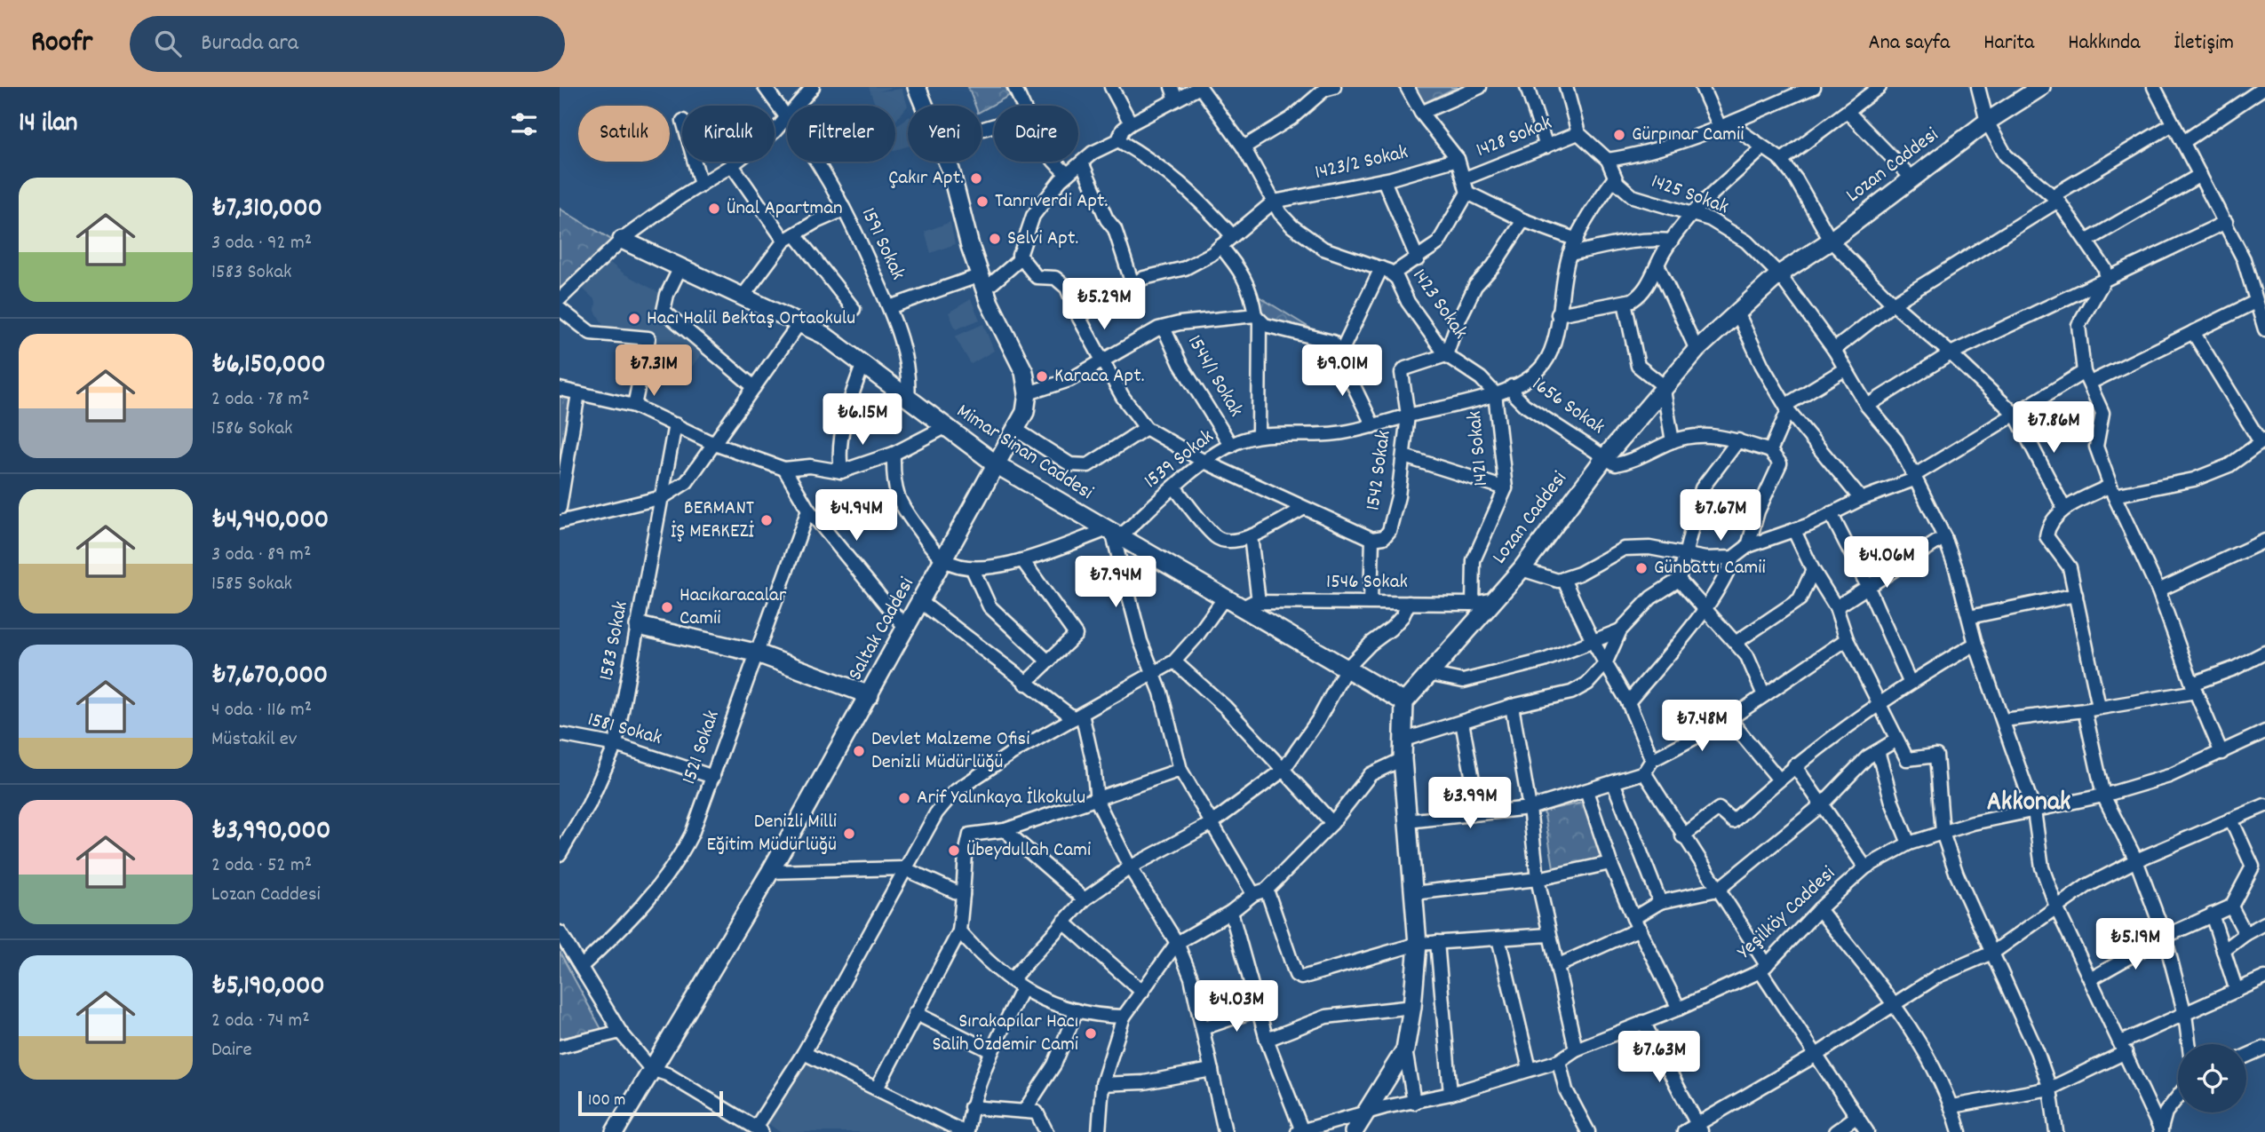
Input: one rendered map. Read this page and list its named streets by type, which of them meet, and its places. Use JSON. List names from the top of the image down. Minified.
{"streets":{"main road":["Lozan Caddesi","Mimar Sinan Caddesi","Saltak Caddesi"],"street":["1428 Sokak","1423/2 Sokak","1425 Sokak","1591 Sokak","1423 Sokak","1544/1 Sokak","1656 Sokak","1421 Sokak","1539 Sokak","1542 Sokak","1546 Sokak","1583 Sokak","1581 Sokak","1521 Sokak","Yeşilköy Caddesi"]},"crossings":[["1423/2 Sokak","1423 Sokak"],["Lozan Caddesi","1425 Sokak"],["Lozan Caddesi","1656 Sokak"],["Lozan Caddesi","Mimar Sinan Caddesi"],["Lozan Caddesi","1546 Sokak"],["1425 Sokak","1421 Sokak"],["1425 Sokak","Yeşilköy Caddesi"],["1591 Sokak","Mimar Sinan Caddesi"],["1423 Sokak","1421 Sokak"],["1423 Sokak","1539 Sokak"],["1423 Sokak","1542 Sokak"],["1544/1 Sokak","1539 Sokak"],["1656 Sokak","1421 Sokak"],["1421 Sokak","1539 Sokak"],["1421 Sokak","1546 Sokak"],["Mimar Sinan Caddesi","1539 Sokak"],["Mimar Sinan Caddesi","1546 Sokak"],["Mimar Sinan Caddesi","Saltak Caddesi"],["1539 Sokak","1542 Sokak"],["1583 Sokak","1581 Sokak"],["1581 Sokak","1521 Sokak"]],"districts":["Akkonak"],"places":["Gürpınar Camii","Çakır Apt.","Tanrıverdi Apt.","Ünal Apartman","Selvi Apt.","Hacı Halil Bektaş Ortaokulu","Karaca Apt.","BERMANT İŞ MERKEZİ","Günbattı Camii","Hacıkaracalar Camii","Devlet Malzeme Ofisi Denizli Müdürlüğü","Arif Yalınkaya İlkokulu","Denizli Milli Eğitim Müdürlüğü","Übeydullah Cami","Sırakapılar Hacı Salih Özdemir Cami"],"scale_bar":"100 m","page":{"header":"Roofr","search":"Burada ara","nav":["Ana sayfa","Harita","Hakkında","İletişim"],"heading":"14 ilan","chip":["Satılık","Kiralık","Filtreler","Yeni","Daire"],"list":[{"name":"₺7,310,000","note":"3 oda · 92 m² · 1583 Sokak"},{"name":"₺6,150,000","note":"2 oda · 78 m² · 1586 Sokak"},{"name":"₺4,940,000","note":"3 oda · 89 m² · 1585 Sokak"},{"name":"₺7,670,000","note":"4 oda · 116 m² · Müstakil ev"},{"name":"₺3,990,000","note":"2 oda · 52 m² · Lozan Caddesi"},{"name":"₺5,190,000","note":"2 oda · 74 m² · Daire"}],"price":["₺5.29M","₺7.31M","₺9.01M","₺6.15M","₺7.86M","₺4.94M","₺7.67M","₺4.06M","₺7.94M","₺7.48M","₺3.99M","₺5.19M","₺4.03M","₺7.63M"],"scale":"100 m"}}
